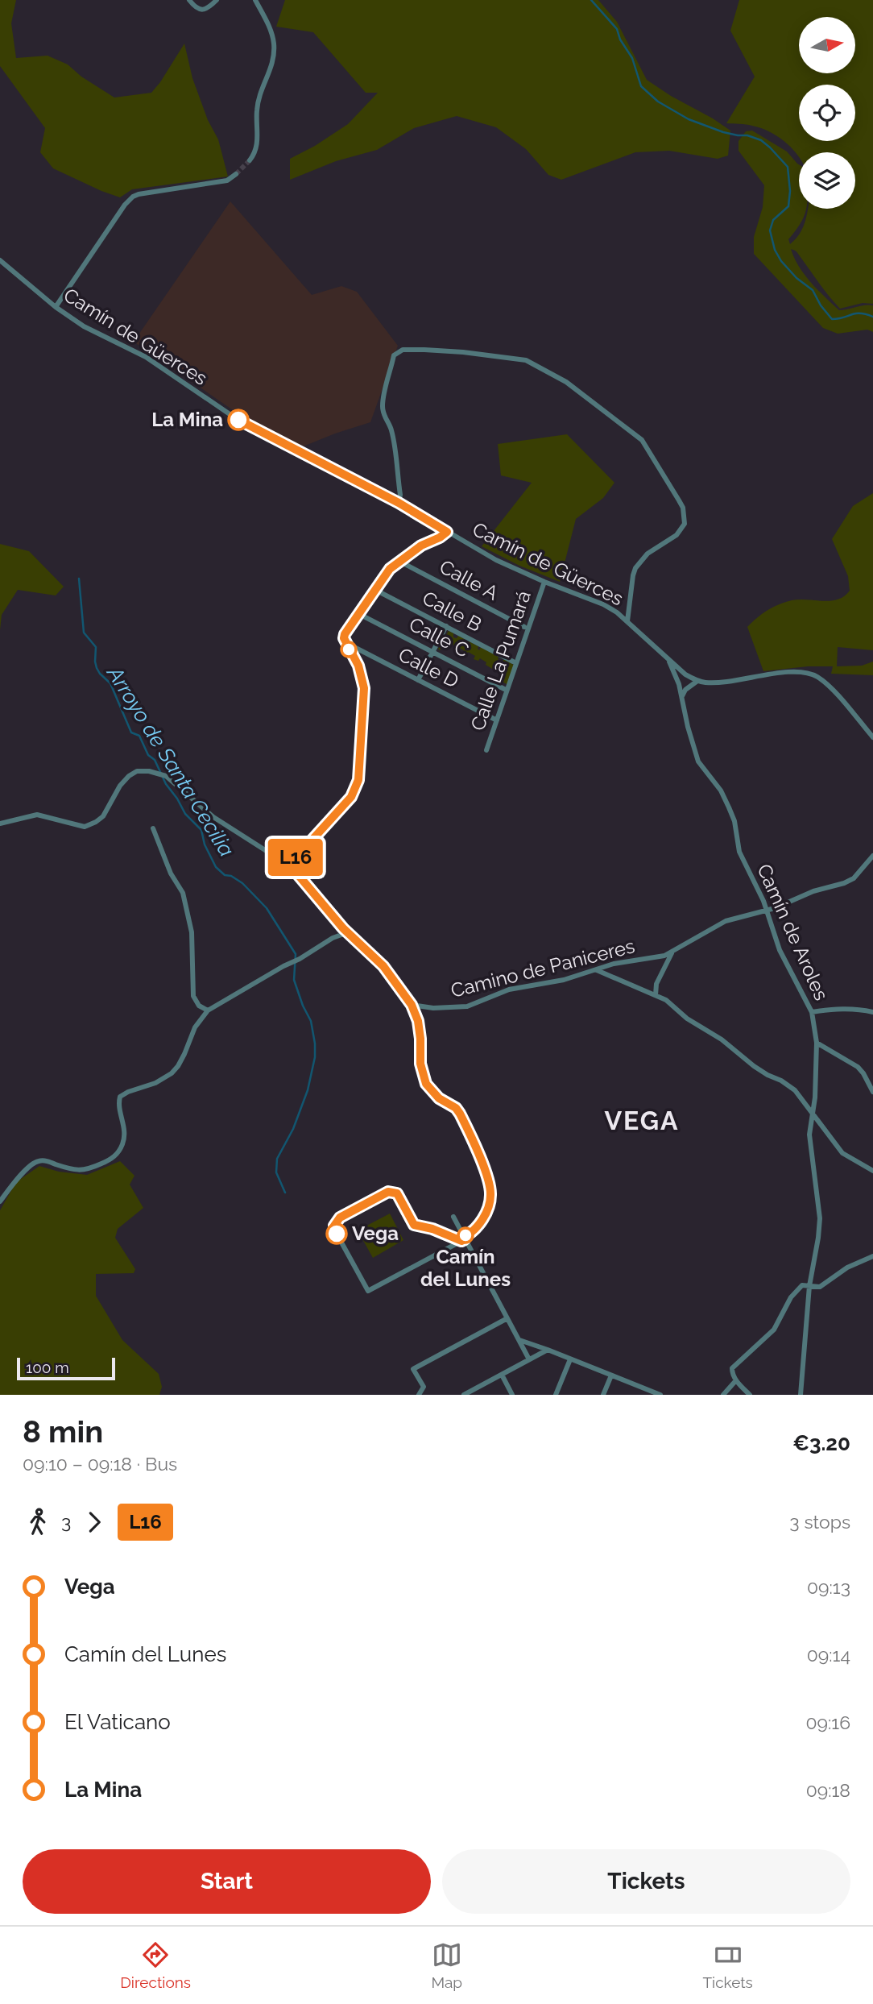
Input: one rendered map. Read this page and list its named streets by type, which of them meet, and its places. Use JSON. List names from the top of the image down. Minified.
{"streets":{"street":["Camín de Güerces","Calle A","Calle B","Calle C","Calle La Pumará","Calle D","Camín de Aroles","Camino de Paniceres"]},"crossings":[["Camín de Güerces","Calle La Pumará"],["Camín de Güerces","Camín de Aroles"],["Calle La Pumará","Calle D"],["Camín de Aroles","Camino de Paniceres"]],"districts":["VEGA"],"water":["Arroyo de Santa Cecilia"],"places":["La Mina","Vega","Camín del Lunes"],"lines":["bus line L16"],"scale_bar":"100 m","north":"right","page":{"on_map":"L16","scale":"100 m","heading":["8 min","09:10 – 09:18 · Bus","€3.20"],"legs":["3","L16","3 stops"],"list":[{"name":"Vega","value":"09:13"},{"name":"Camín del Lunes","value":"09:14"},{"name":"El Vaticano","value":"09:16"},{"name":"La Mina","value":"09:18"}],"buttons":["Start","Tickets"],"tabs":["Directions","Map","Tickets"]}}
